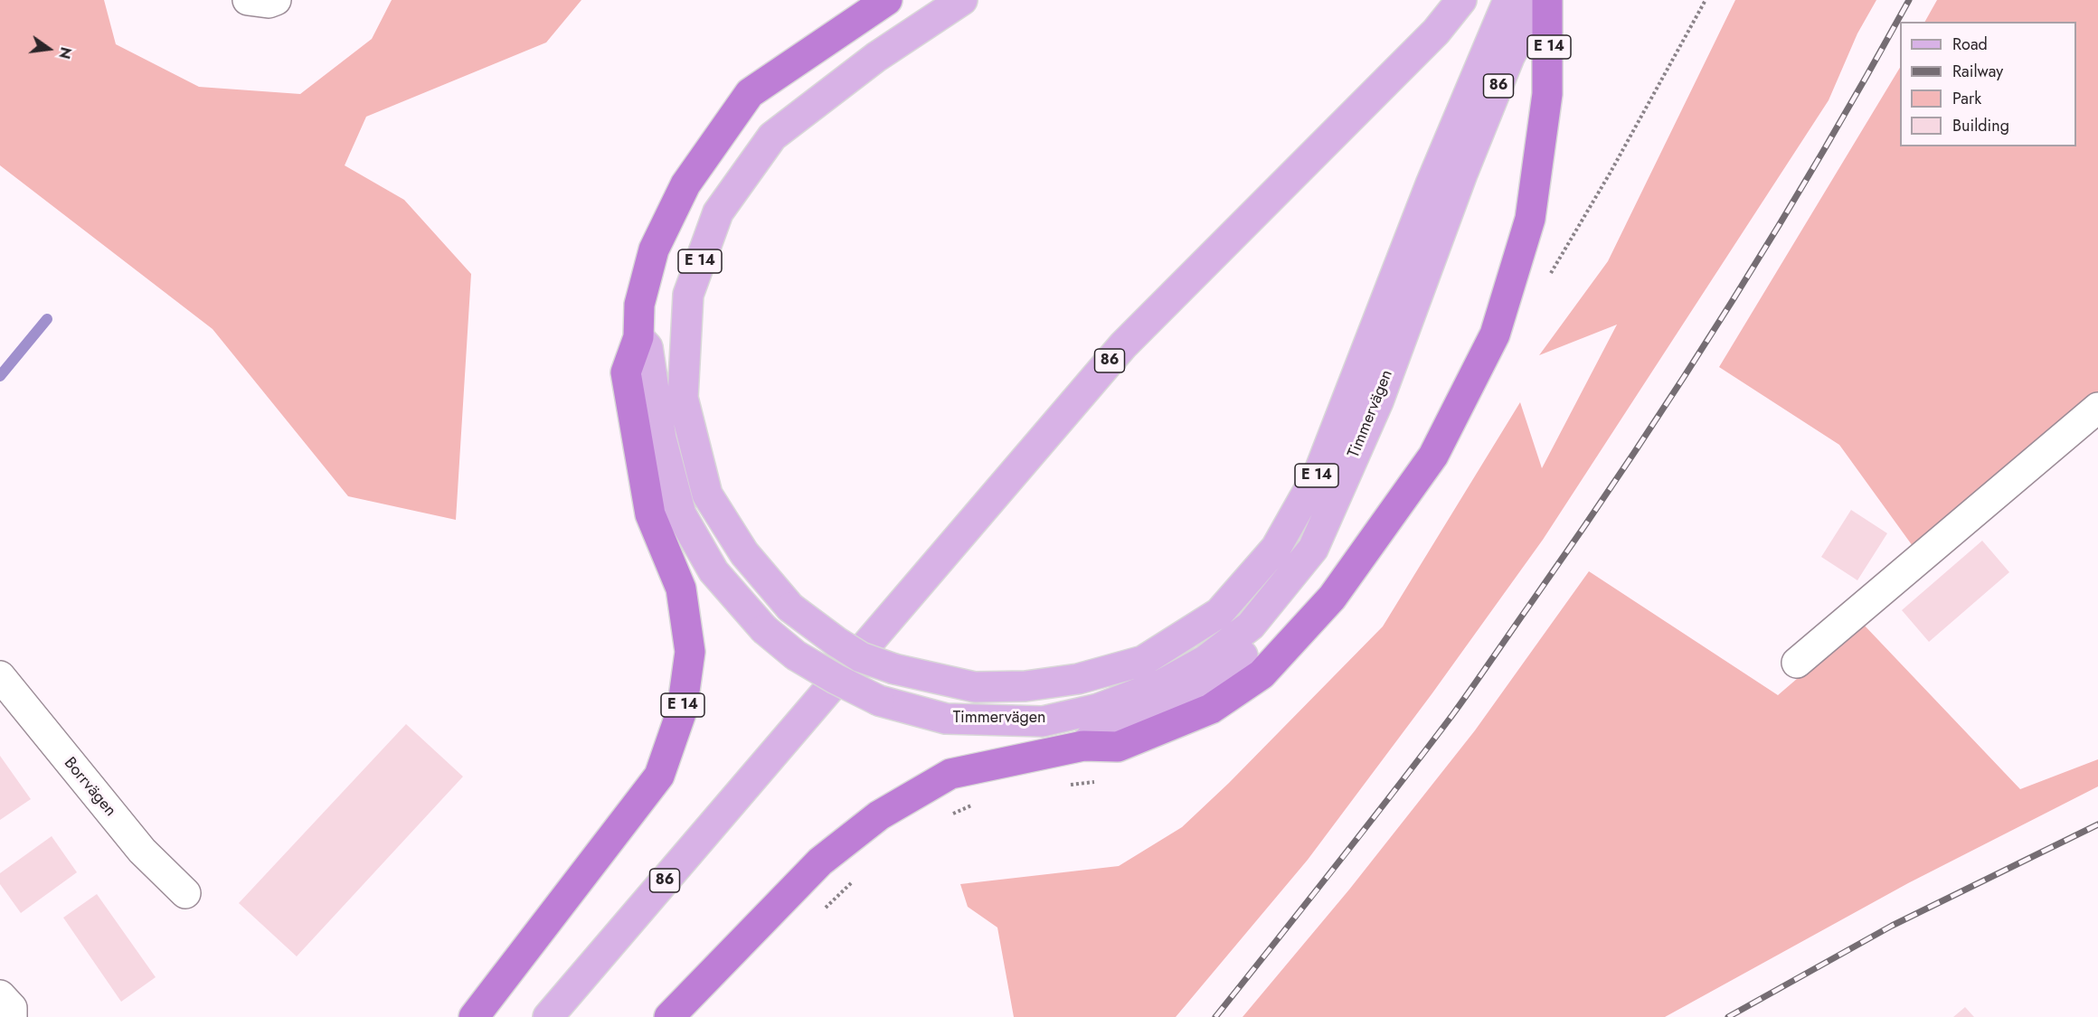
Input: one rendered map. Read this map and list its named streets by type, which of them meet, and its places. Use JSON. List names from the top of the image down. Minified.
{"streets":{"highway":["E 14"],"main road":["86","Timmervägen"],"street":["Borrvägen"]},"crossings":[["E 14","86"],["E 14","Timmervägen"],["86","Timmervägen"]],"legend":["Road","Railway","Park","Building"],"north":"right"}
